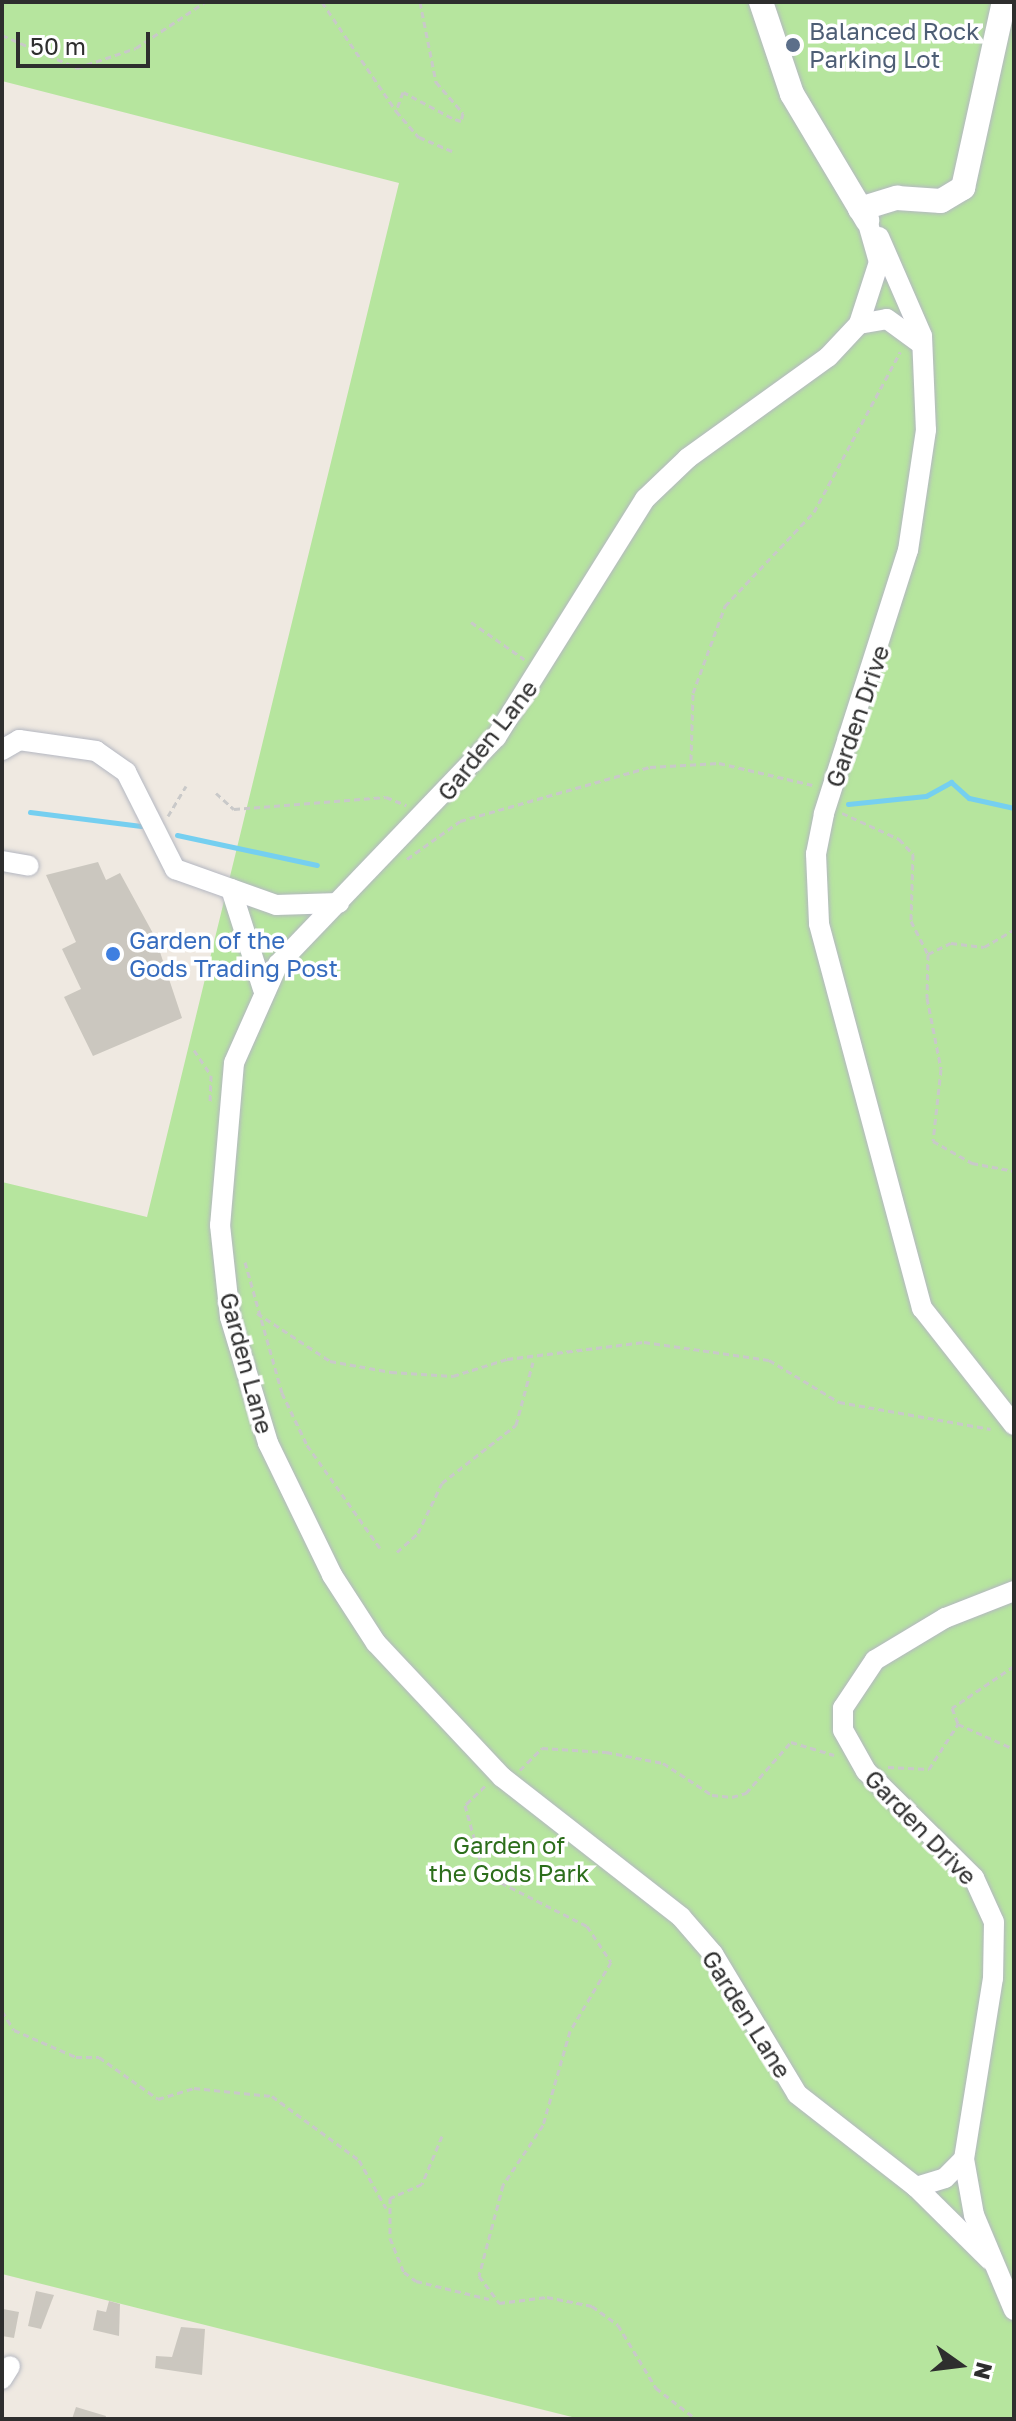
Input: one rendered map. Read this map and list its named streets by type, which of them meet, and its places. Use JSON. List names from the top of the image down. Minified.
{"streets":{"street":["Garden Drive","Garden Lane"]},"crossings":[["Garden Drive","Garden Lane"]],"parks":["Garden of the Gods Park"],"places":["Balanced Rock Parking Lot","Garden of the Gods Trading Post"],"scale_bar":"50 m","north":"right"}
